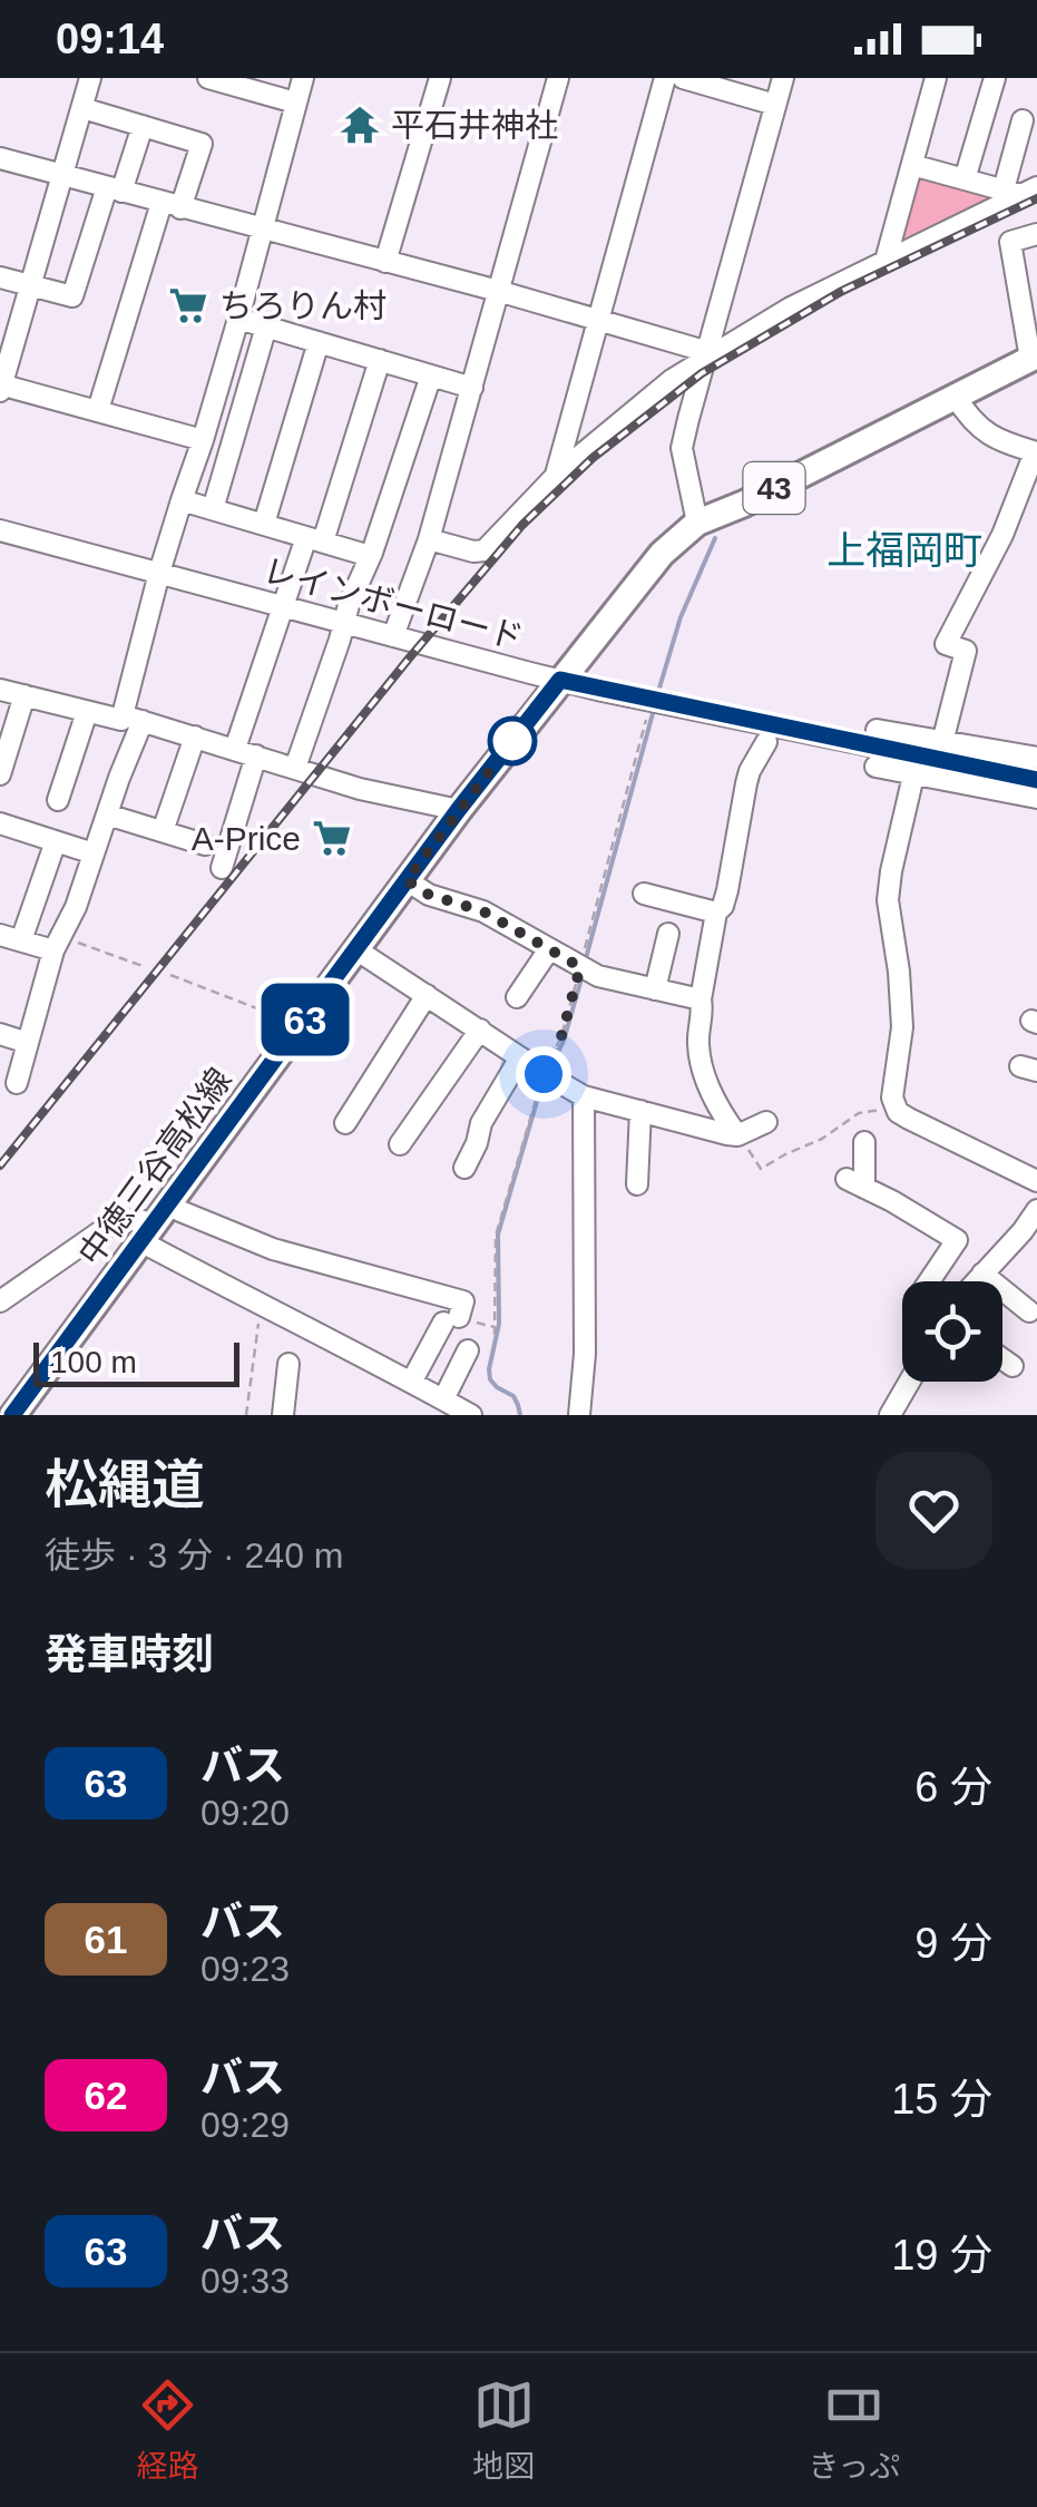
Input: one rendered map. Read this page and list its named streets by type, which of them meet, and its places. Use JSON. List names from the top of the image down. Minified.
{"streets":{"main road":["43","中徳三谷高松線"],"street":["レインボーロード"]},"crossings":[["レインボーロード","中徳三谷高松線"]],"districts":["上福岡町"],"places":{"temple":["平石井神社"],"supermarket":["ちろりん村","A-Price"]},"lines":["bus line 63"],"scale_bar":"100 m","page":{"status":"09:14","on_map":"63","scale":"100 m","heading":[["松縄道","徒歩 · 3 分 · 240 m"],"発車時刻"],"list":[{"mark":"63","name":"バス","note":"09:20","value":"6 分"},{"mark":"61","name":"バス","note":"09:23","value":"9 分"},{"mark":"62","name":"バス","note":"09:29","value":"15 分"},{"mark":"63","name":"バス","note":"09:33","value":"19 分"}],"tabs":["経路","地図","きっぷ"]}}
